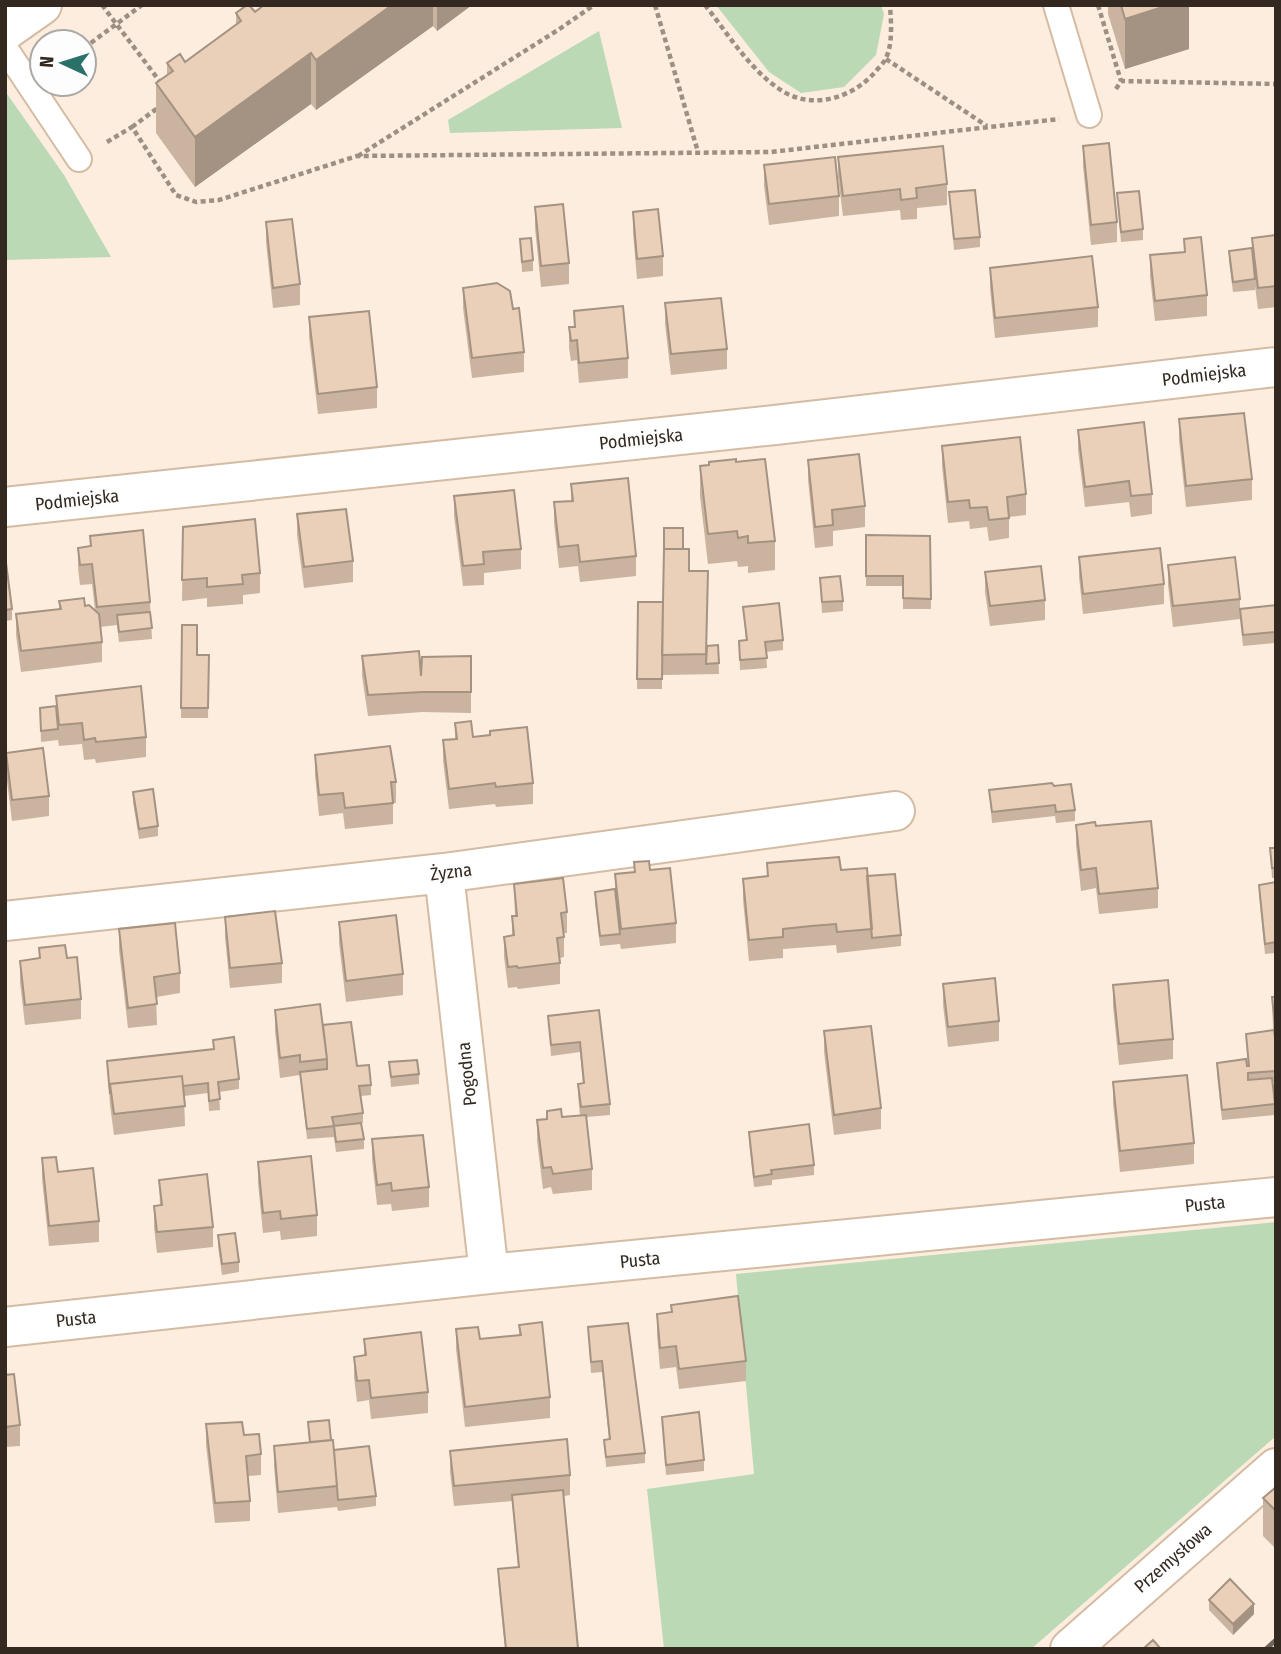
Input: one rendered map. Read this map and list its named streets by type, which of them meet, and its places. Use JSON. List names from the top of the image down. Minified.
{"streets":{"street":["Podmiejska","Żyzna","Pogodna","Pusta","Przemysłowa"]},"crossings":[["Żyzna","Pogodna"],["Pogodna","Pusta"]],"north":"left"}
